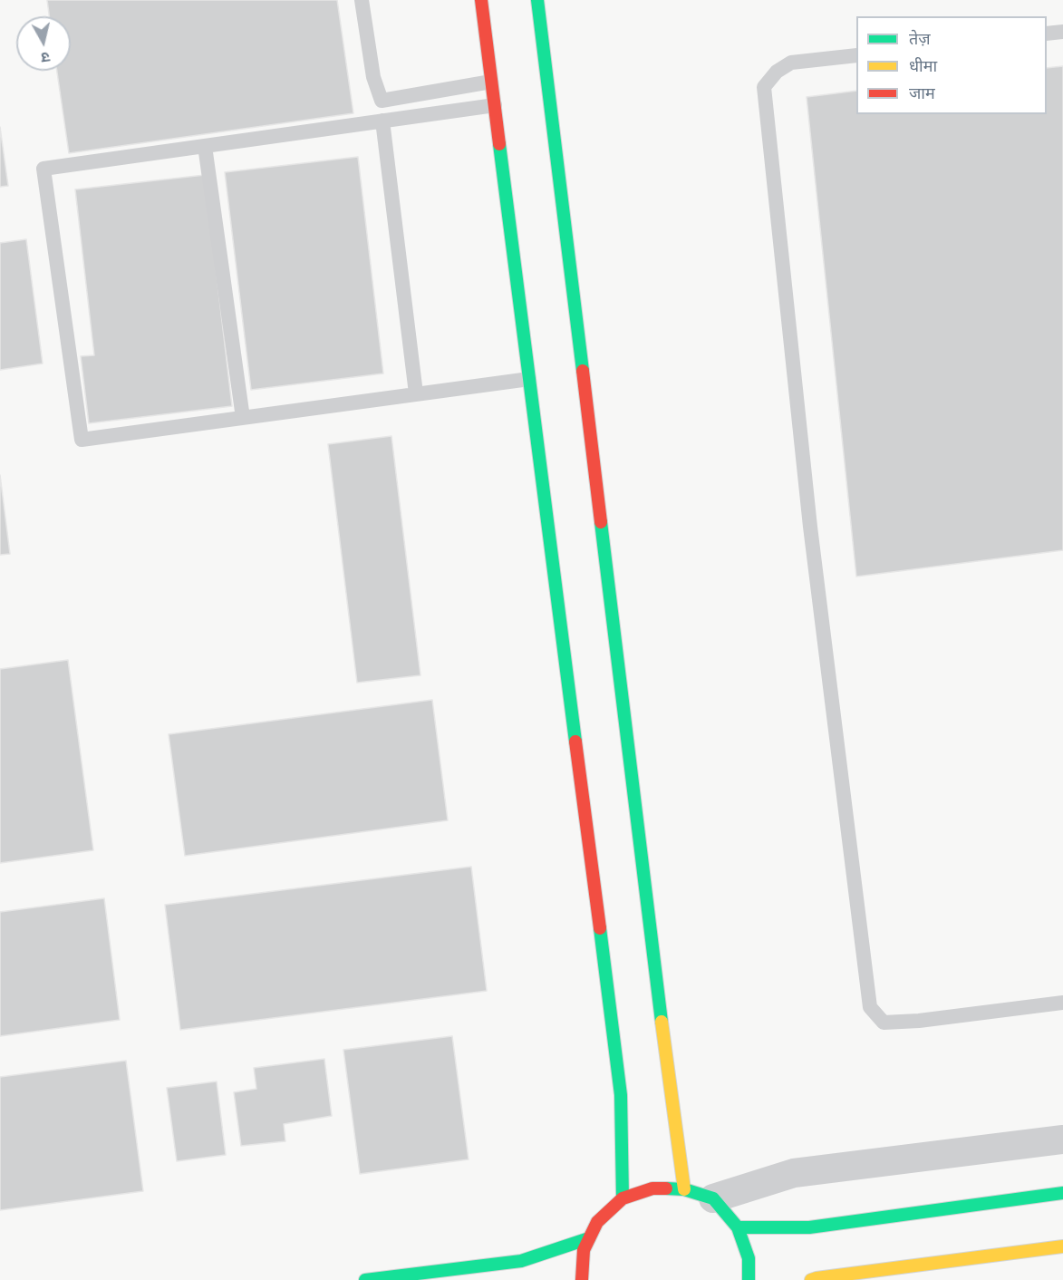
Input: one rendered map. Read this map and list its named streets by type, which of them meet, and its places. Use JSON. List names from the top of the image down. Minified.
{"legend":["तेज़","धीमा","जाम"],"north":"bottom"}
